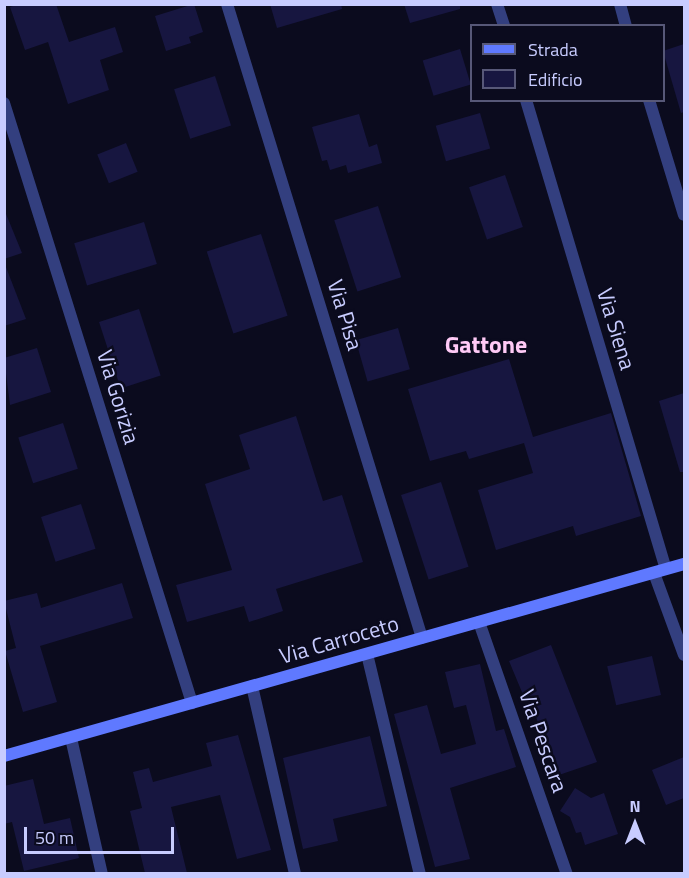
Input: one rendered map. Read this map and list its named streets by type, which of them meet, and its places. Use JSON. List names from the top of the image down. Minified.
{"streets":{"street":["Via Pisa","Via Siena","Via Gorizia","Via Carroceto","Via Pescara"]},"crossings":[["Via Pisa","Via Carroceto"],["Via Siena","Via Carroceto"],["Via Gorizia","Via Carroceto"],["Via Carroceto","Via Pescara"]],"districts":["Gattone"],"legend":["Strada","Edificio"],"scale_bar":"50 m","north":"top"}
